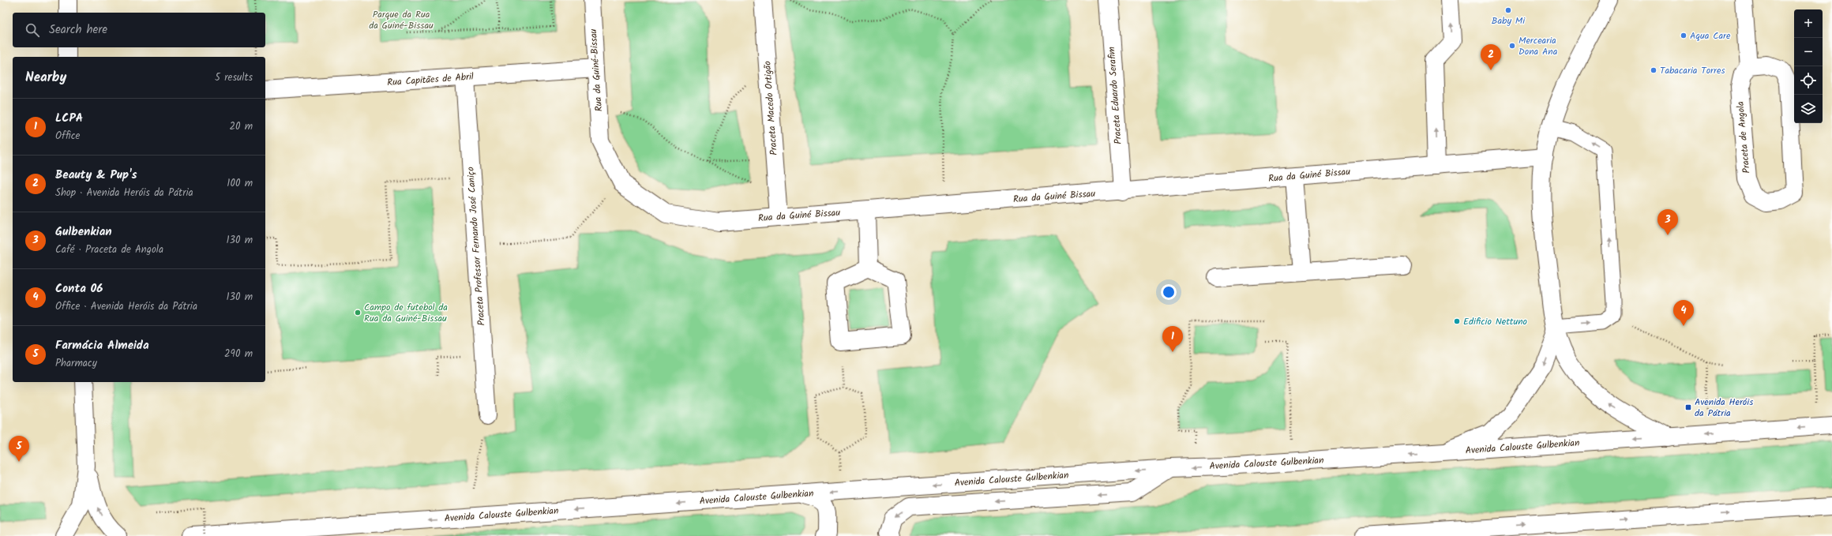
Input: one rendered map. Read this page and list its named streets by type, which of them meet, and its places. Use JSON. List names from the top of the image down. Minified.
{"streets":{"street":["Rua da Guiné-Bissau","Rua Capitães de Abril","Praceta Eduardo Serafim","Praceta Macedo Ortigão","Praceta de Angola","Rua da Guiné Bissau","Praceta Professor Fernando José Caniço","Avenida Calouste Gulbenkian"]},"crossings":[["Rua da Guiné-Bissau","Rua Capitães de Abril"],["Rua da Guiné-Bissau","Rua da Guiné Bissau"],["Rua Capitães de Abril","Praceta Professor Fernando José Caniço"],["Praceta Eduardo Serafim","Rua da Guiné Bissau"],["Praceta Macedo Ortigão","Rua da Guiné Bissau"]],"parks":["Parque da Rua da Guiné-Bissau"],"places":{"other":["Baby Mi","Aqua Care","Mercearia Dona Ana","Tabacaria Torres","Campo de futebol da Rua da Guiné-Bissau","Edificio Nettuno"],"transit":["Avenida Heróis da Pátria"]},"page":{"map_buttons":["+","−"],"search":"Search here","pins":["2","3","4","1","5"],"heading":["Nearby","5 results"],"list":[{"mark":"1","name":"LCPA","note":"Office","value":"20 m"},{"mark":"2","name":"Beauty & Pup's","note":"Shop · Avenida Heróis da Pátria","value":"100 m"},{"mark":"3","name":"Gulbenkian","note":"Café · Praceta de Angola","value":"130 m"},{"mark":"4","name":"Conta 06","note":"Office · Avenida Heróis da Pátria","value":"130 m"},{"mark":"5","name":"Farmácia Almeida","note":"Pharmacy","value":"290 m"}]}}
